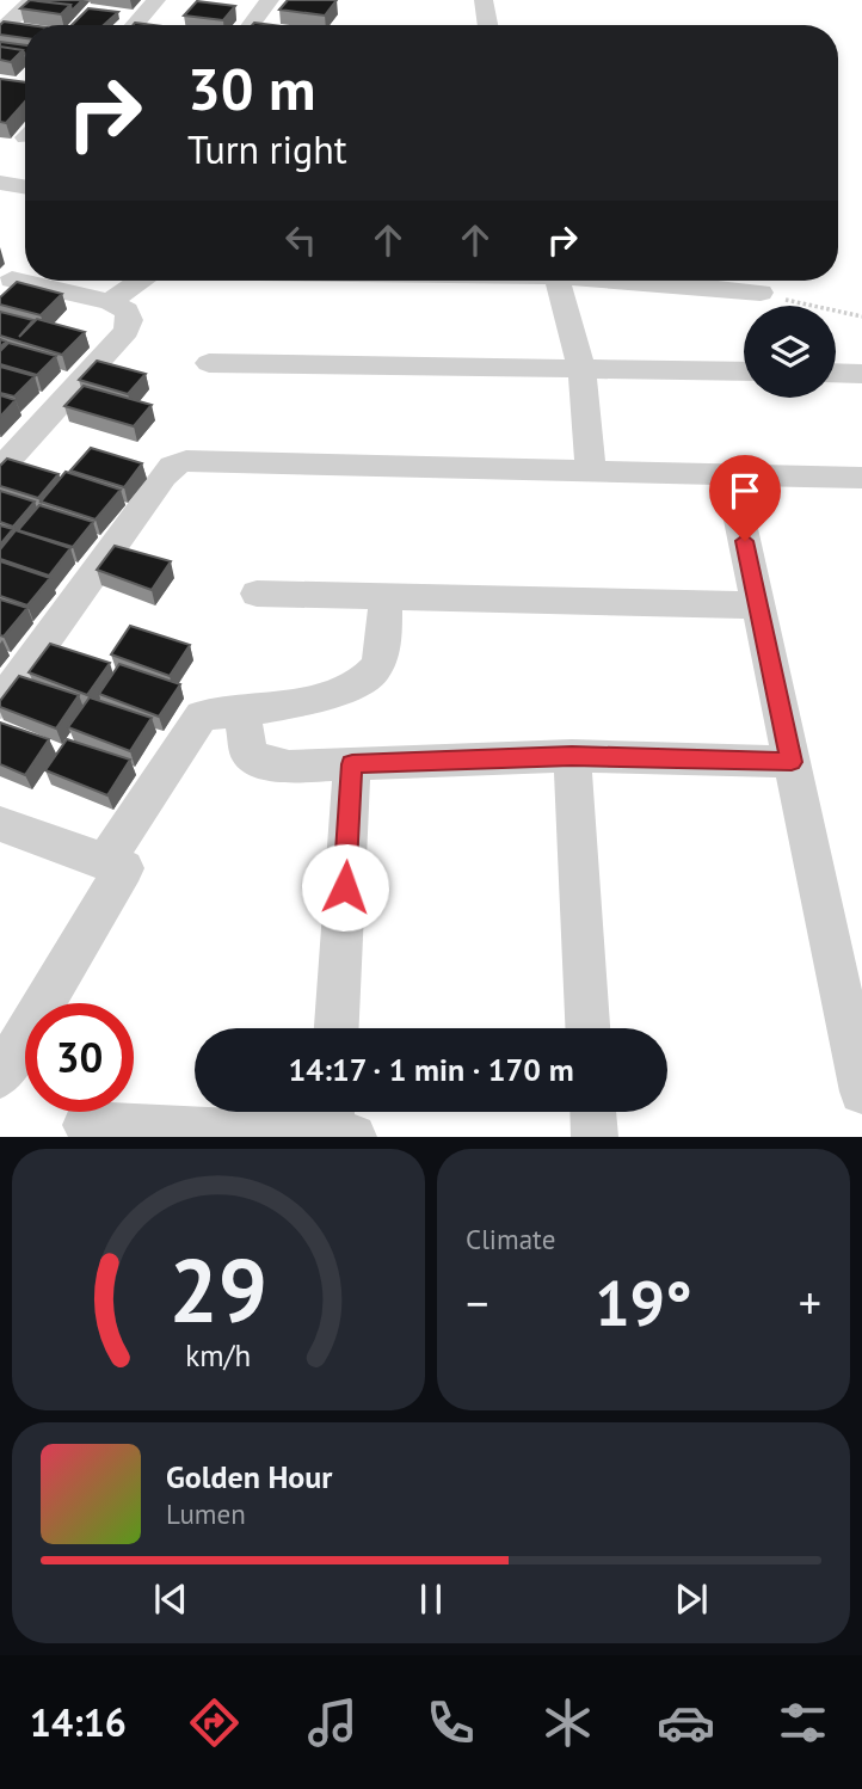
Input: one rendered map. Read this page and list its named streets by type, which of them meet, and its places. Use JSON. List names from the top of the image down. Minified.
{"page":{"turn":["30 m","Turn right"],"limit":"30","trip":"14:17 · 1 min · 170 m","tile":"Climate","heat":["−","19°","+"],"song":["Golden Hour","Lumen"],"tabs":"14:16","gauge":["29","km/h"]}}
